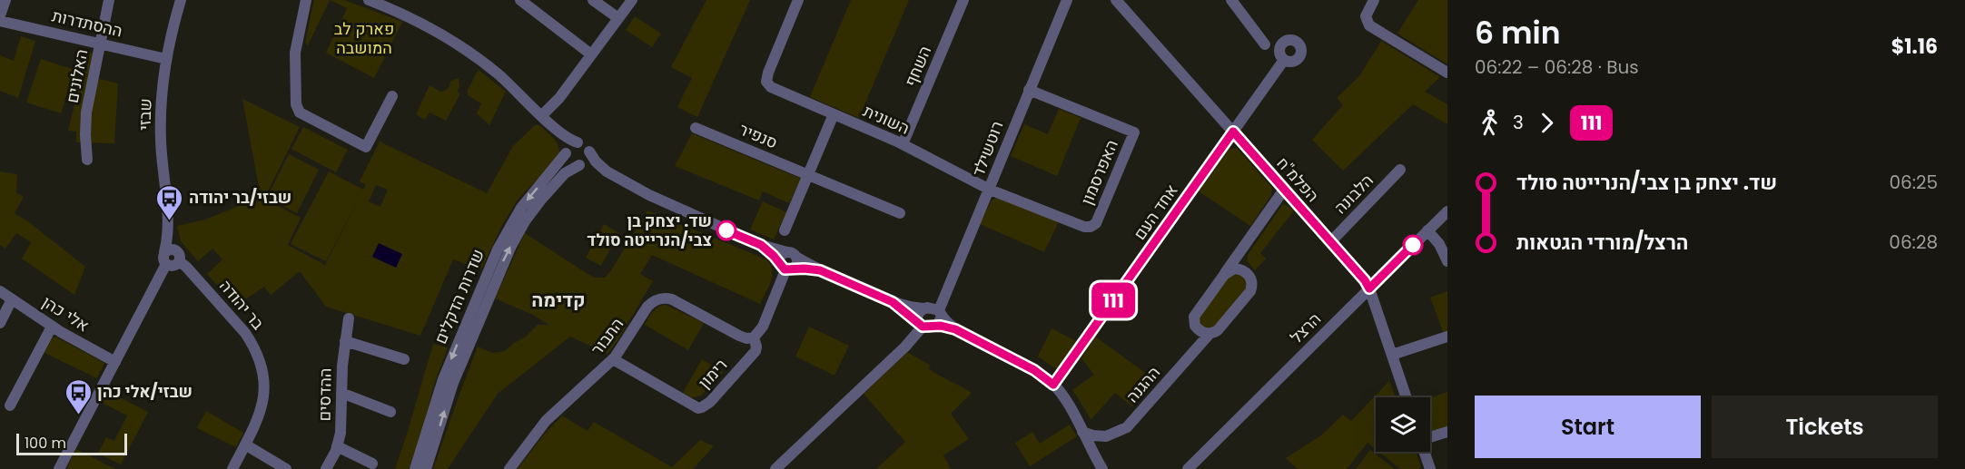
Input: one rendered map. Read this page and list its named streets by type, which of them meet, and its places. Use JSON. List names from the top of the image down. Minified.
{"streets":{"street":["ההסתדרות","השחף","האלונים","שבזי","השונית","סנפיר","רוטשילד","האפרסמון","הפלמ\"ח","הלבונה","אחד העם","שדרות הדקלים","בר יהודה","אלי כהן","הרצל","התבור","רימון","ההגנה","ההדסים"]},"crossings":[["ההסתדרות","האלונים"],["ההסתדרות","שבזי"],["השחף","השונית"],["שבזי","בר יהודה"],["השונית","רוטשילד"],["השונית","האפרסמון"],["רוטשילד","האפרסמון"],["הפלמ\"ח","הלבונה"],["הפלמ\"ח","אחד העם"],["הפלמ\"ח","הרצל"],["התבור","רימון"]],"districts":["קדימה"],"parks":["פארק לב המושבה"],"places":{"bus stop":["שבזי/בר יהודה","שבזי/אלי כהן"],"other":["שד. יצחק בן צבי/הנרייטה סולד"]},"lines":["bus line 111"],"scale_bar":"100 m","page":{"on_map":"111","heading":["6 min","06:22 – 06:28 · Bus","$1.16"],"legs":["3","111"],"list":[{"name":"שד. יצחק בן צבי/הנרייטה סולד","value":"06:25"},{"name":"הרצל/מורדי הגטאות","value":"06:28"}],"buttons":["Start","Tickets"],"scale":"100 m"}}
